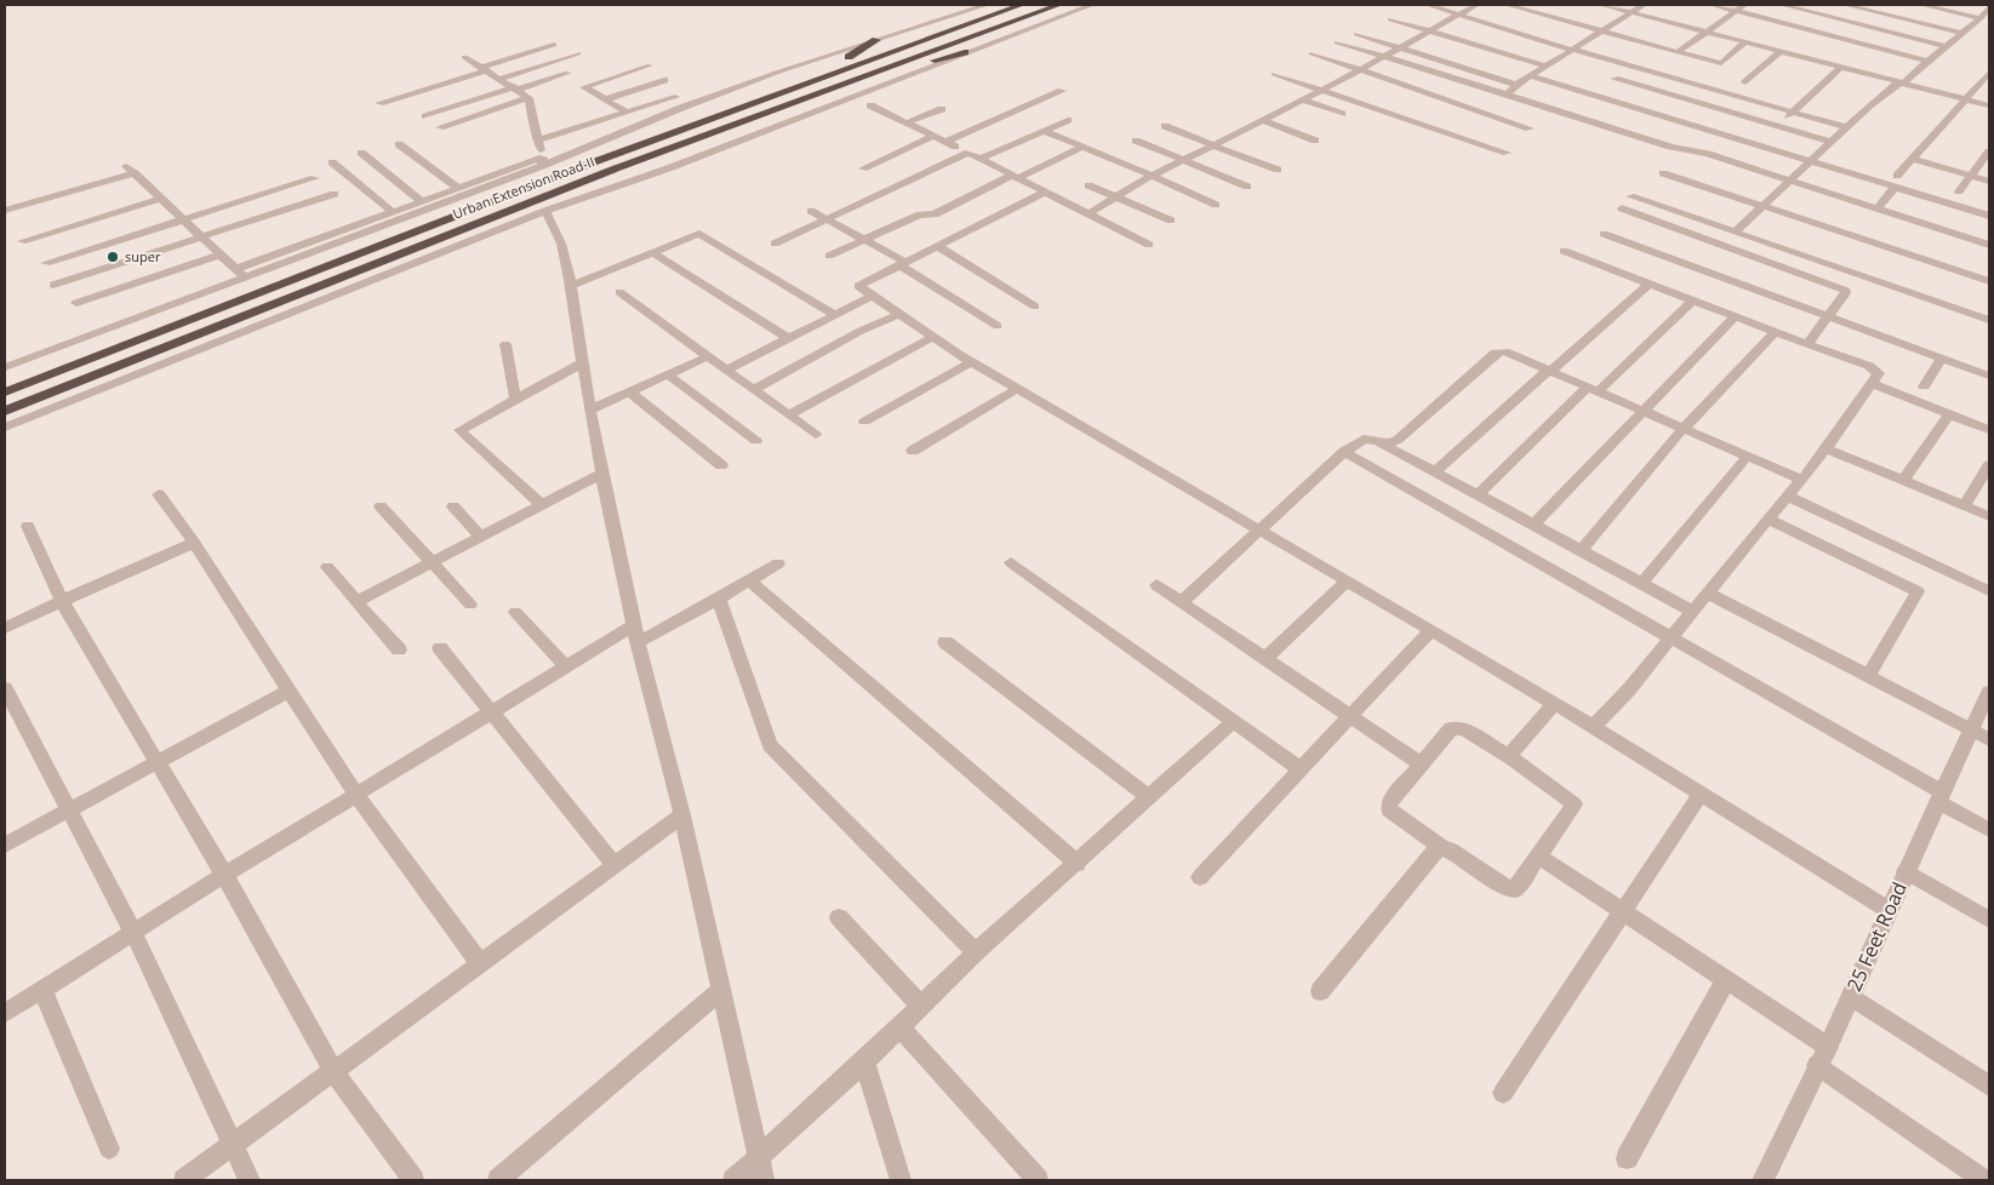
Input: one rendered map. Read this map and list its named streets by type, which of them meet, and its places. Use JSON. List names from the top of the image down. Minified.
{"streets":{"highway":["Urban Extension Road-II"],"street":["25 Feet Road"]},"places":["super"]}
